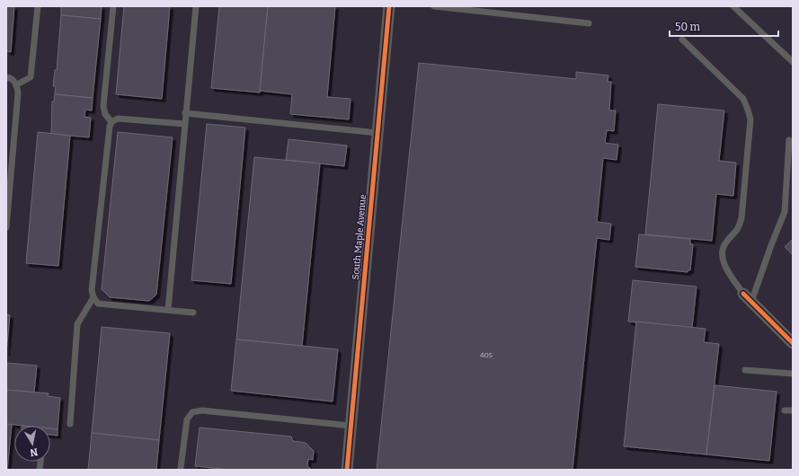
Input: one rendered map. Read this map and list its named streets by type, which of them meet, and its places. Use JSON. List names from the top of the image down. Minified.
{"streets":{"street":["South Maple Avenue"]},"house_numbers":["405"],"scale_bar":"50 m","north":"bottom"}
